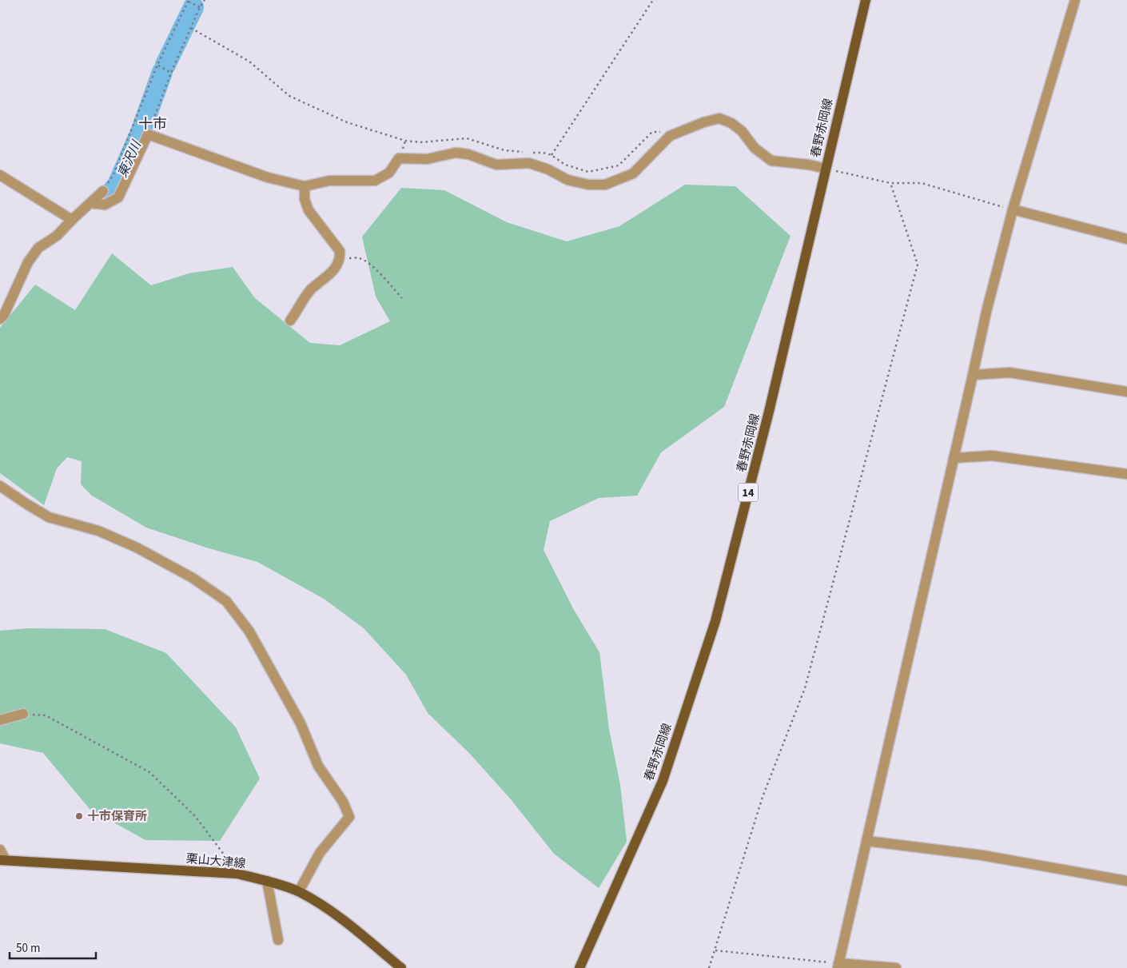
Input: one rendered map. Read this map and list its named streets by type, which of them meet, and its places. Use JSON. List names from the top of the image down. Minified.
{"streets":{"main road":["春野赤岡線","14","栗山大津線"]},"districts":["十市"],"water":["東沢川"],"places":["十市保育所"],"scale_bar":"50 m"}
